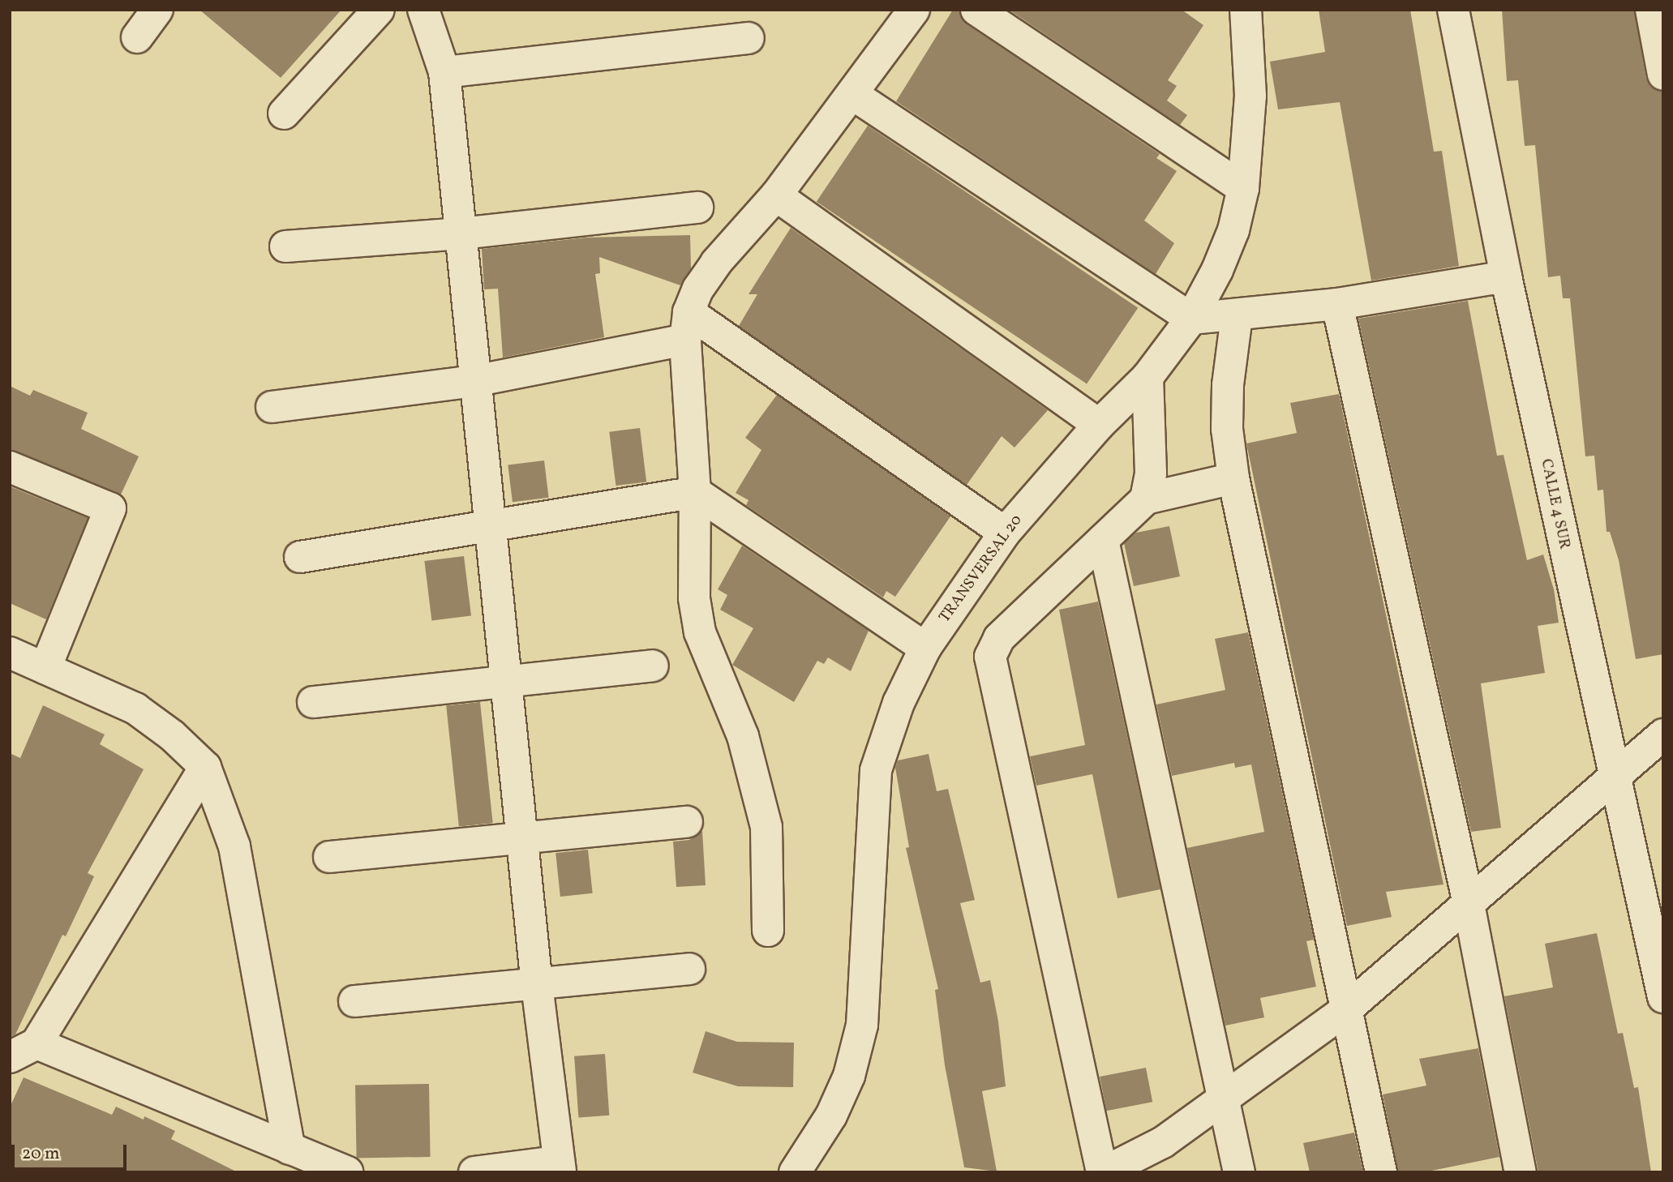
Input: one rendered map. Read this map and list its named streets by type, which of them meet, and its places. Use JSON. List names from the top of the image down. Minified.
{"streets":{"street":["CALLE 4 SUR","TRANSVERSAL 20"]},"scale_bar":"20 m"}
